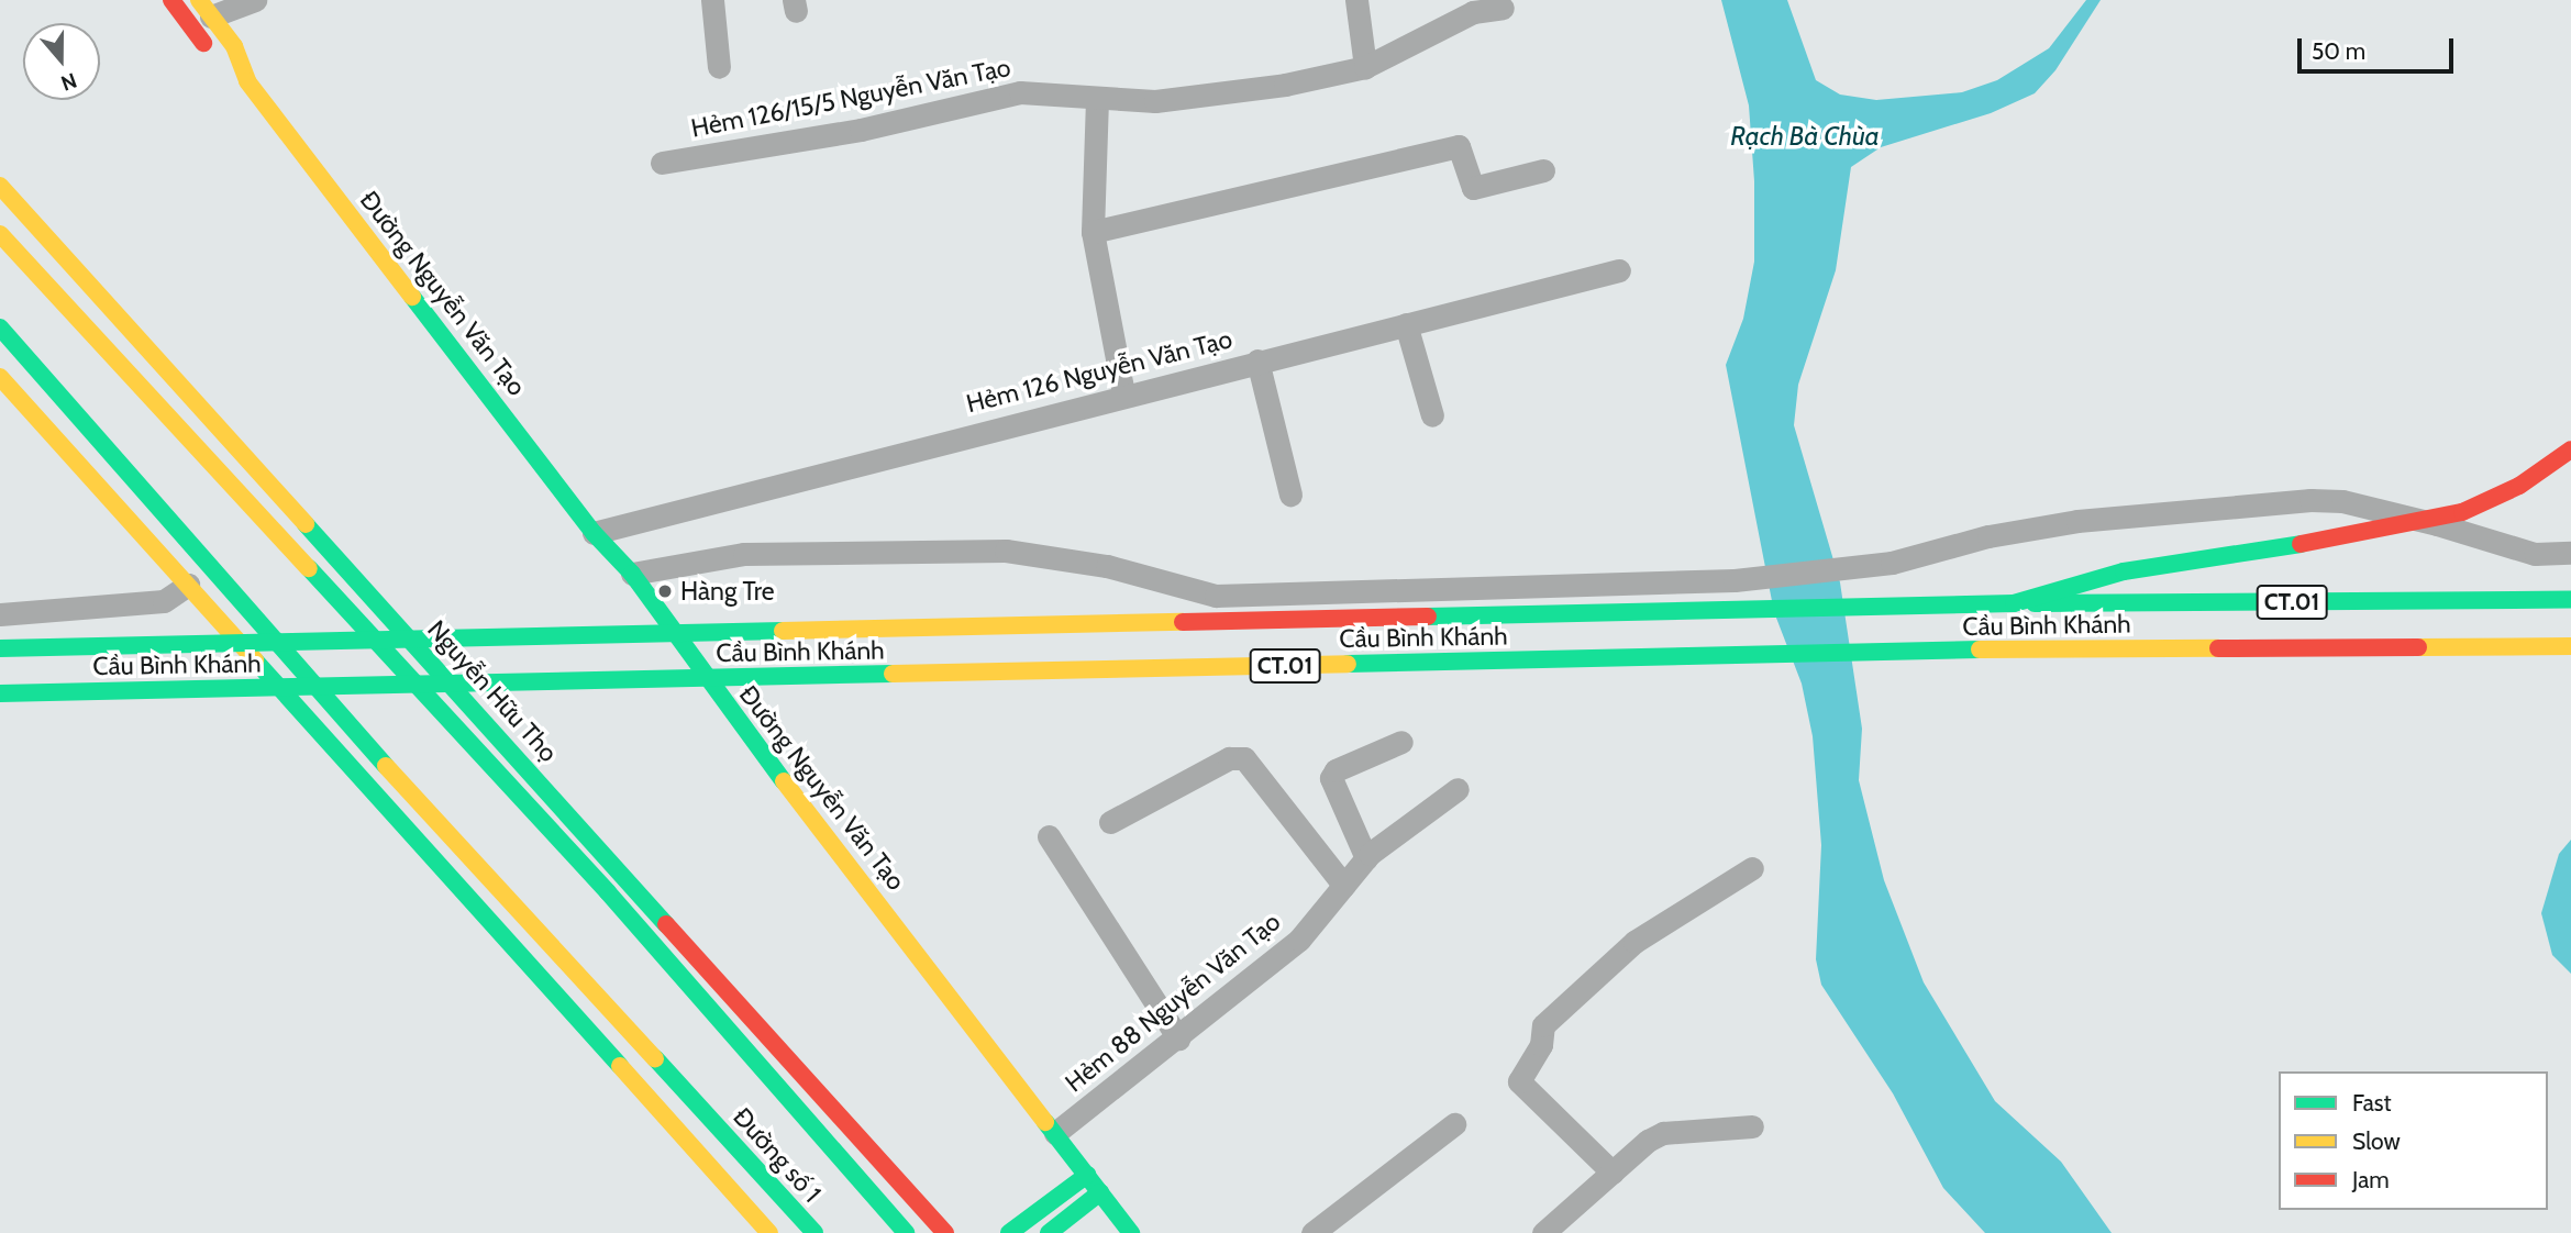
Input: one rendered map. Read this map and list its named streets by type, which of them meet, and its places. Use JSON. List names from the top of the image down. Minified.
{"streets":{"main road":["Đường Nguyễn Văn Tạo","CT.01","Cầu Bình Khánh","Nguyễn Hữu Thọ","Đường số 1"],"street":["Hẻm 126/15/5 Nguyễn Văn Tạo","Hẻm 126 Nguyễn Văn Tạo","Hẻm 88 Nguyễn Văn Tạo"]},"crossings":[["Đường Nguyễn Văn Tạo","Hẻm 126 Nguyễn Văn Tạo"],["Đường Nguyễn Văn Tạo","Hẻm 88 Nguyễn Văn Tạo"],["CT.01","Cầu Bình Khánh"]],"water":["Rạch Bà Chùa"],"places":["Hàng Tre"],"legend":["Fast","Slow","Jam"],"scale_bar":"50 m","north":"bottom"}
